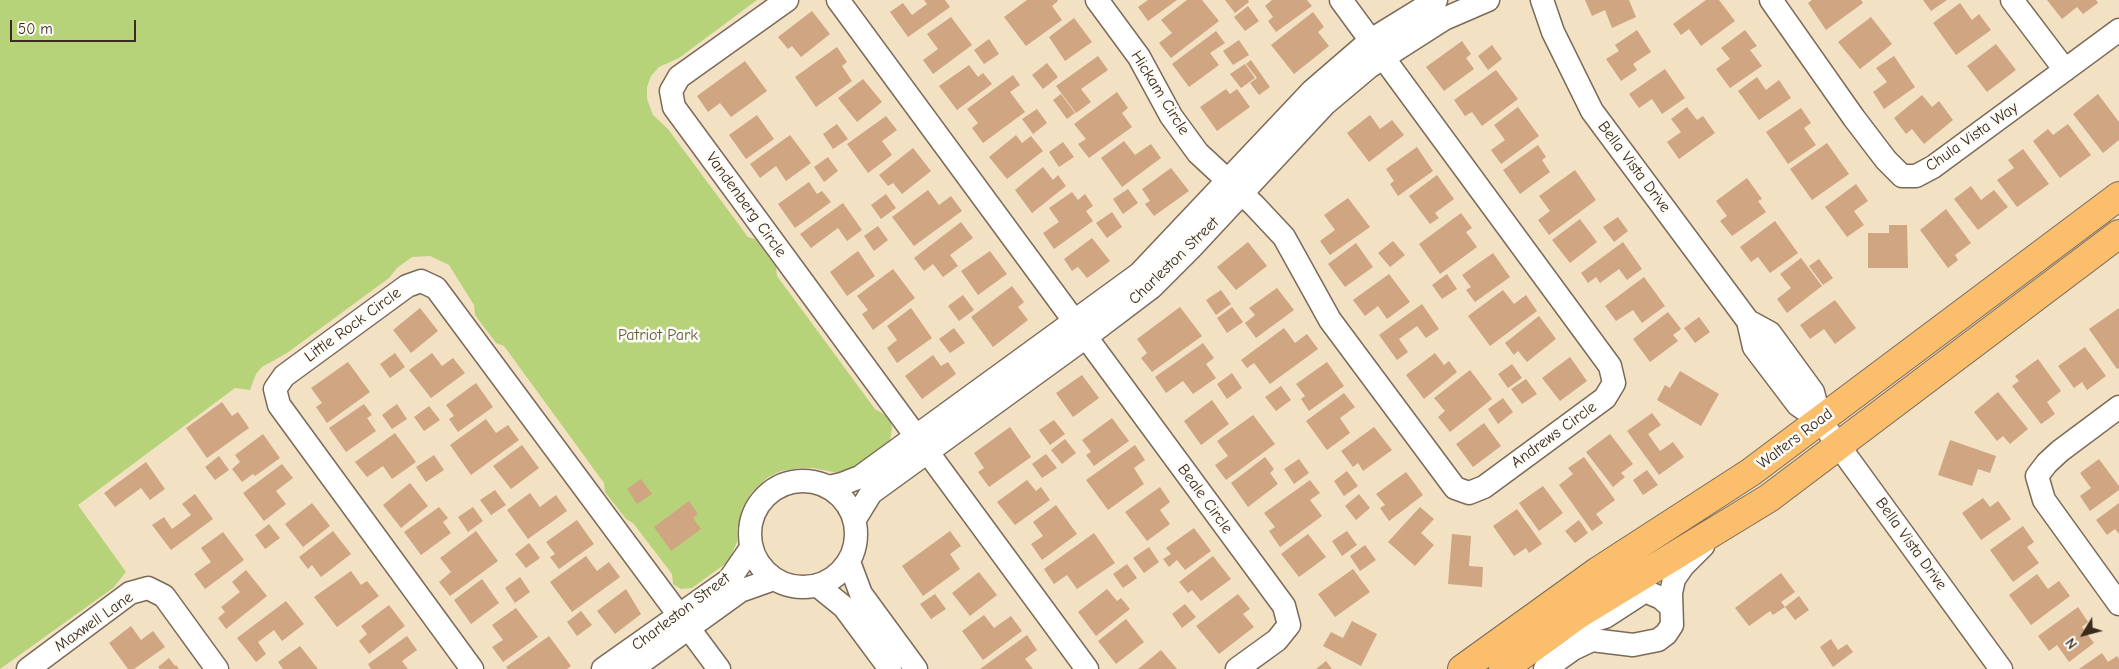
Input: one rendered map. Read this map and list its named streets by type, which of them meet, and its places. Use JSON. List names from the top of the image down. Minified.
{"streets":{"main road":["Walters Road"],"street":["Hickam Circle","Chula Vista Way","Bella Vista Drive","Vandenberg Circle","Charleston Street","Little Rock Circle","Andrews Circle","Beale Circle","Maxwell Lane"]},"crossings":[["Hickam Circle","Charleston Street"],["Hickam Circle","Andrews Circle"],["Bella Vista Drive","Walters Road"],["Vandenberg Circle","Charleston Street"],["Charleston Street","Little Rock Circle"],["Charleston Street","Andrews Circle"],["Charleston Street","Beale Circle"]],"parks":["Patriot Park"],"scale_bar":"50 m","north":"bottom left"}
